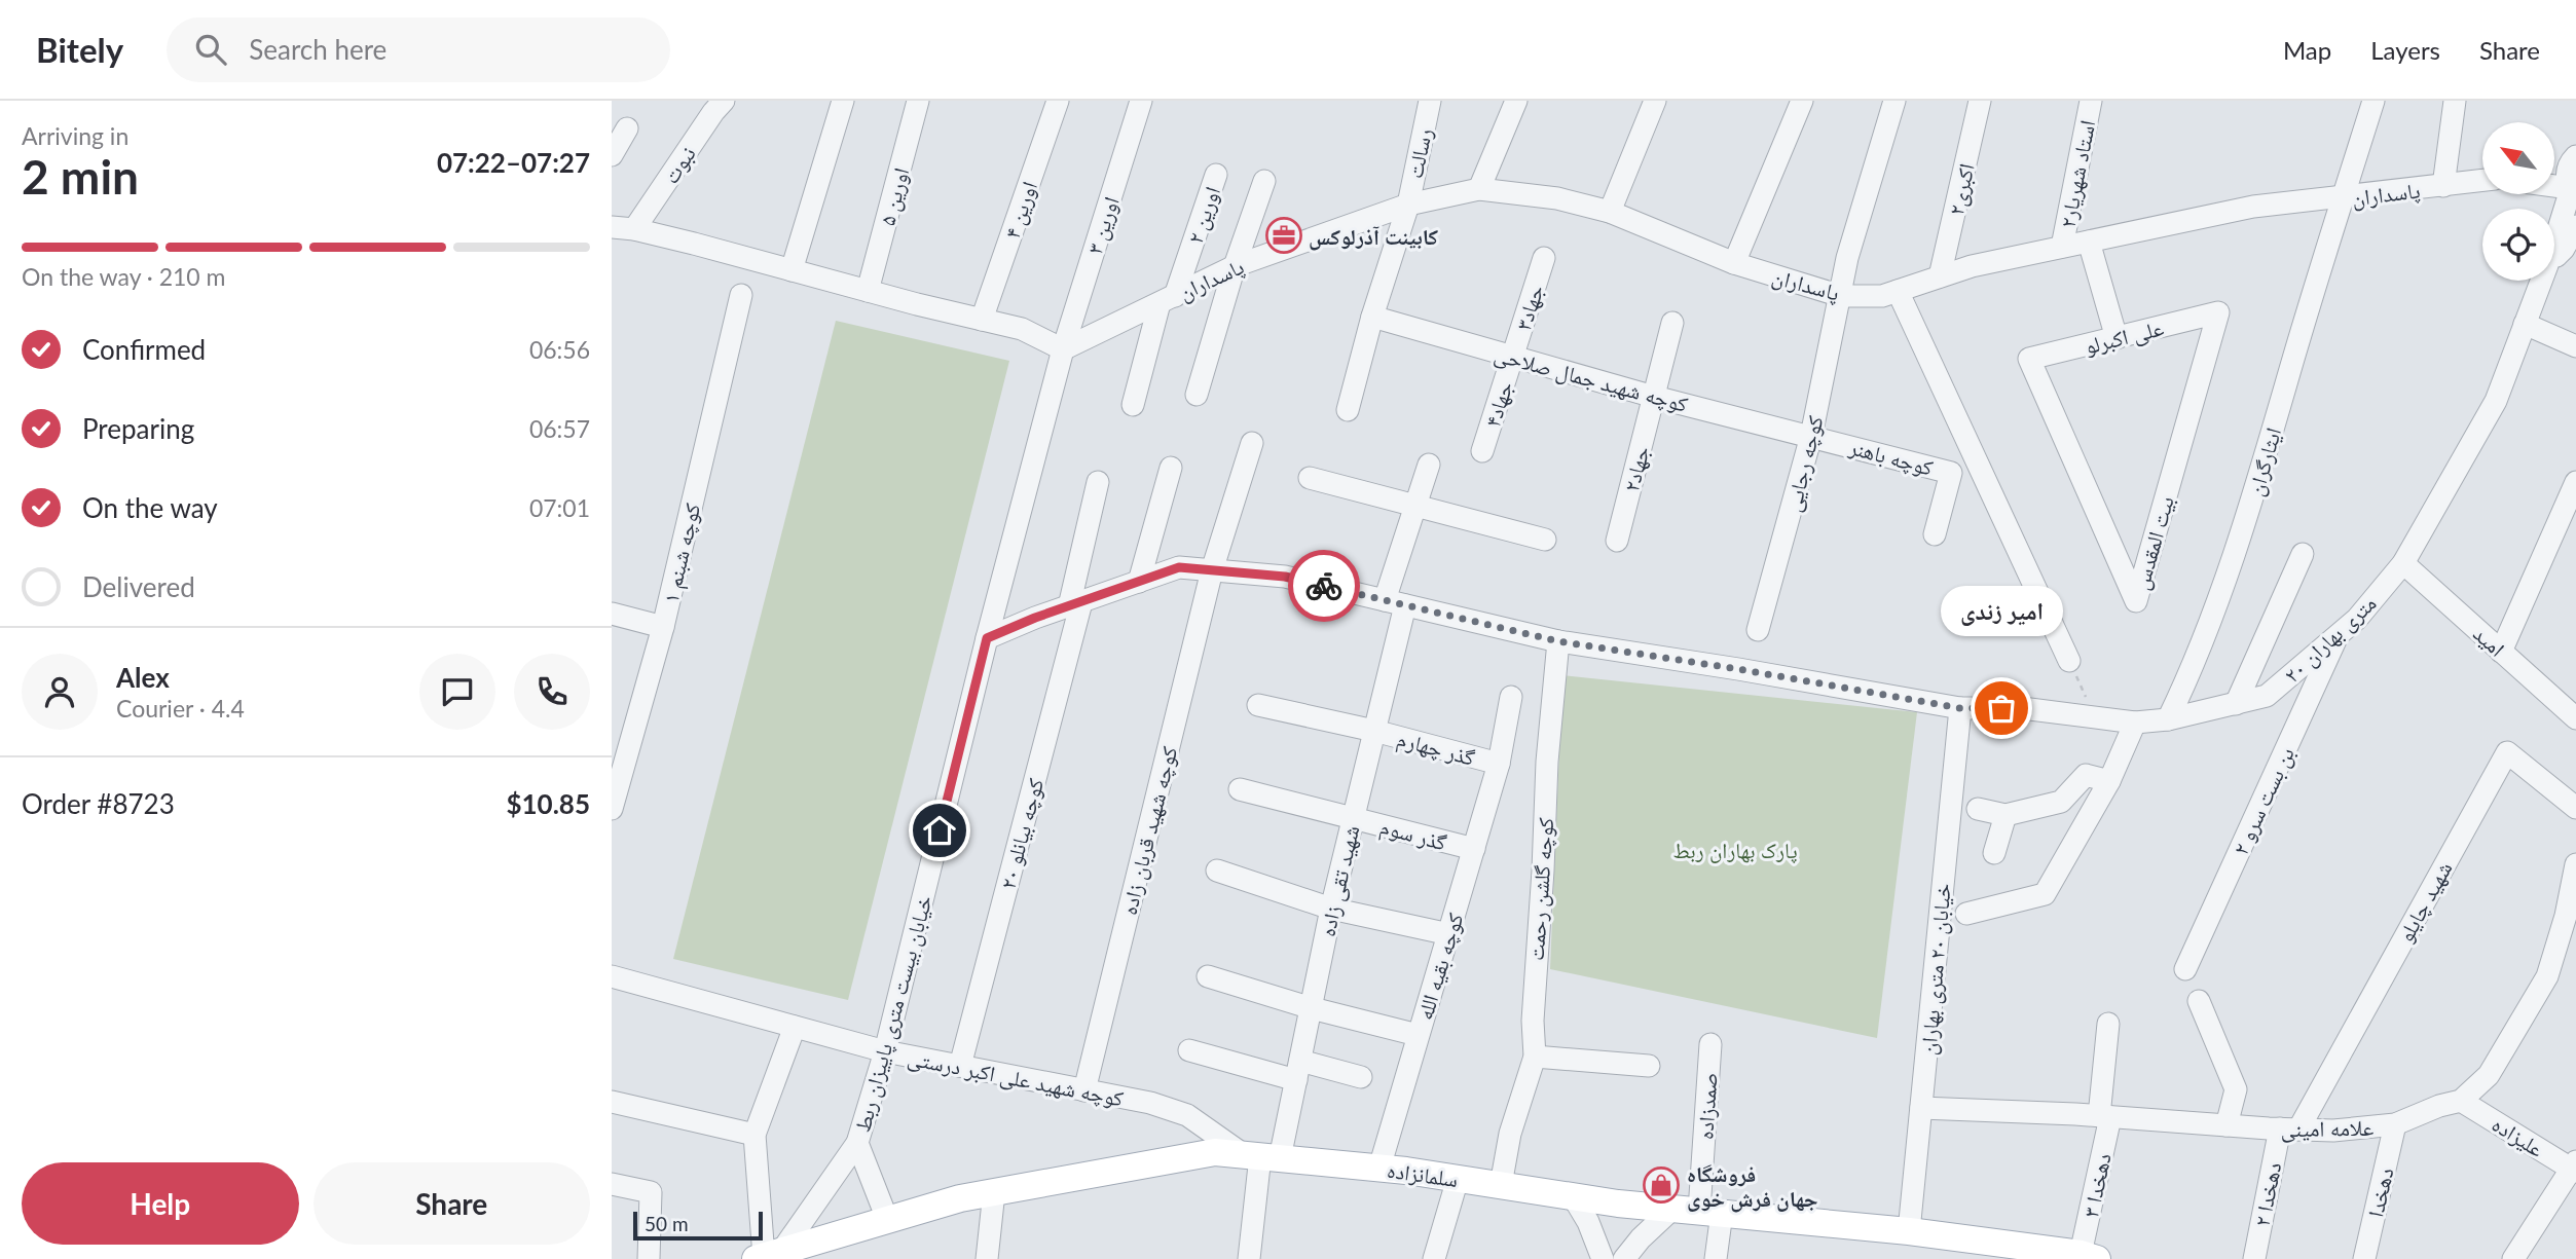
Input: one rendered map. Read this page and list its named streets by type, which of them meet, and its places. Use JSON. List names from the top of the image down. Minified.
{"streets":{"main road":["سلمانزاده"],"street":["رسالت","نبوت","استاد شهریار۲","اکبری۲","پاسداران","اورین ۵","اورین ۴","اورین ۲","اورین ۳","جهاد۳","علی اکبرلو","کوچه شهید جمال صلاحی","جهاد۴","کوچه باهنر","ایثارگران","کوچه رجایی","جهاد۲","بیت المقدس","کوچه شبنم ۱","۲۰ متری بهاران","امید","گذر چهارم","بن بست سرو ۲","کوچه شهید قربان زاده","کوچه بیانلو ۲۰","گذر سوم","شهید تقی زاده","کوچه گلشن رحمت","شهید چایلو","کوچه بقیه الله","خیابان ۲۰ متری بهاران","خیابان بیست متری پاییزان ربط","کوچه شهید علی اکبر درستی","صمدزاده","علامه امینی","علیزاده","دهخدا ۳","دهخدا","دهخدا ۲"]},"crossings":[["رسالت","پاسداران"],["رسالت","کوچه شهید جمال صلاحی"],["استاد شهریار۲","پاسداران"],["اکبری۲","پاسداران"],["پاسداران","اورین ۲"],["پاسداران","اورین ۳"],["پاسداران","ایثارگران"],["پاسداران","کوچه رجایی"],["اورین ۳","خیابان بیست متری پاییزان ربط"],["جهاد۳","کوچه شهید جمال صلاحی"],["جهاد۳","جهاد۴"],["علی اکبرلو","بیت المقدس"],["کوچه شهید جمال صلاحی","جهاد۴"],["کوچه شهید جمال صلاحی","کوچه باهنر"],["کوچه شهید جمال صلاحی","کوچه رجایی"],["کوچه شهید جمال صلاحی","جهاد۲"],["کوچه باهنر","کوچه رجایی"],["ایثارگران","۲۰ متری بهاران"],["۲۰ متری بهاران","امید"],["۲۰ متری بهاران","بن بست سرو ۲"],["۲۰ متری بهاران","خیابان ۲۰ متری بهاران"],["گذر چهارم","شهید تقی زاده"],["گذر چهارم","کوچه بقیه الله"],["کوچه شهید قربان زاده","کوچه شهید علی اکبر درستی"],["کوچه بیانلو ۲۰","کوچه شهید علی اکبر درستی"],["گذر سوم","شهید تقی زاده"],["گذر سوم","کوچه بقیه الله"],["شهید تقی زاده","کوچه شهید علی اکبر درستی"],["شهید تقی زاده","سلمانزاده"],["کوچه گلشن رحمت","سلمانزاده"],["شهید چایلو","علامه امینی"],["شهید چایلو","دهخدا ۲"],["کوچه بقیه الله","سلمانزاده"],["خیابان ۲۰ متری بهاران","علامه امینی"],["خیابان ۲۰ متری بهاران","سلمانزاده"],["خیابان بیست متری پاییزان ربط","کوچه شهید علی اکبر درستی"],["خیابان بیست متری پاییزان ربط","سلمانزاده"],["کوچه شهید علی اکبر درستی","سلمانزاده"],["صمدزاده","سلمانزاده"],["علامه امینی","علیزاده"],["علامه امینی","دهخدا ۳"],["علامه امینی","دهخدا"],["علامه امینی","دهخدا ۲"],["سلمانزاده","دهخدا ۳"]],"parks":["پارک بهاران ربط"],"places":{"office":["کابینت آذرلوکس"],"other":["امیر زندی"],"shop":["فروشگاه جهان فرش خوی"]},"scale_bar":"50 m","north":"top left","page":{"header":"Bitely","search":"Search here","nav":["Map","Layers","Share"],"heading":["2 min","Arriving in","07:22–07:27"],"panel":["Alex","Courier · 4.4","Order #8723","$10.85"],"bar":"On the way · 210 m","list":[["Confirmed","06:56"],["Preparing","06:57"],["On the way","07:01"],"Delivered"],"bubble":"امیر زندی","buttons":["Help","Share"],"scale":"50 m"}}
